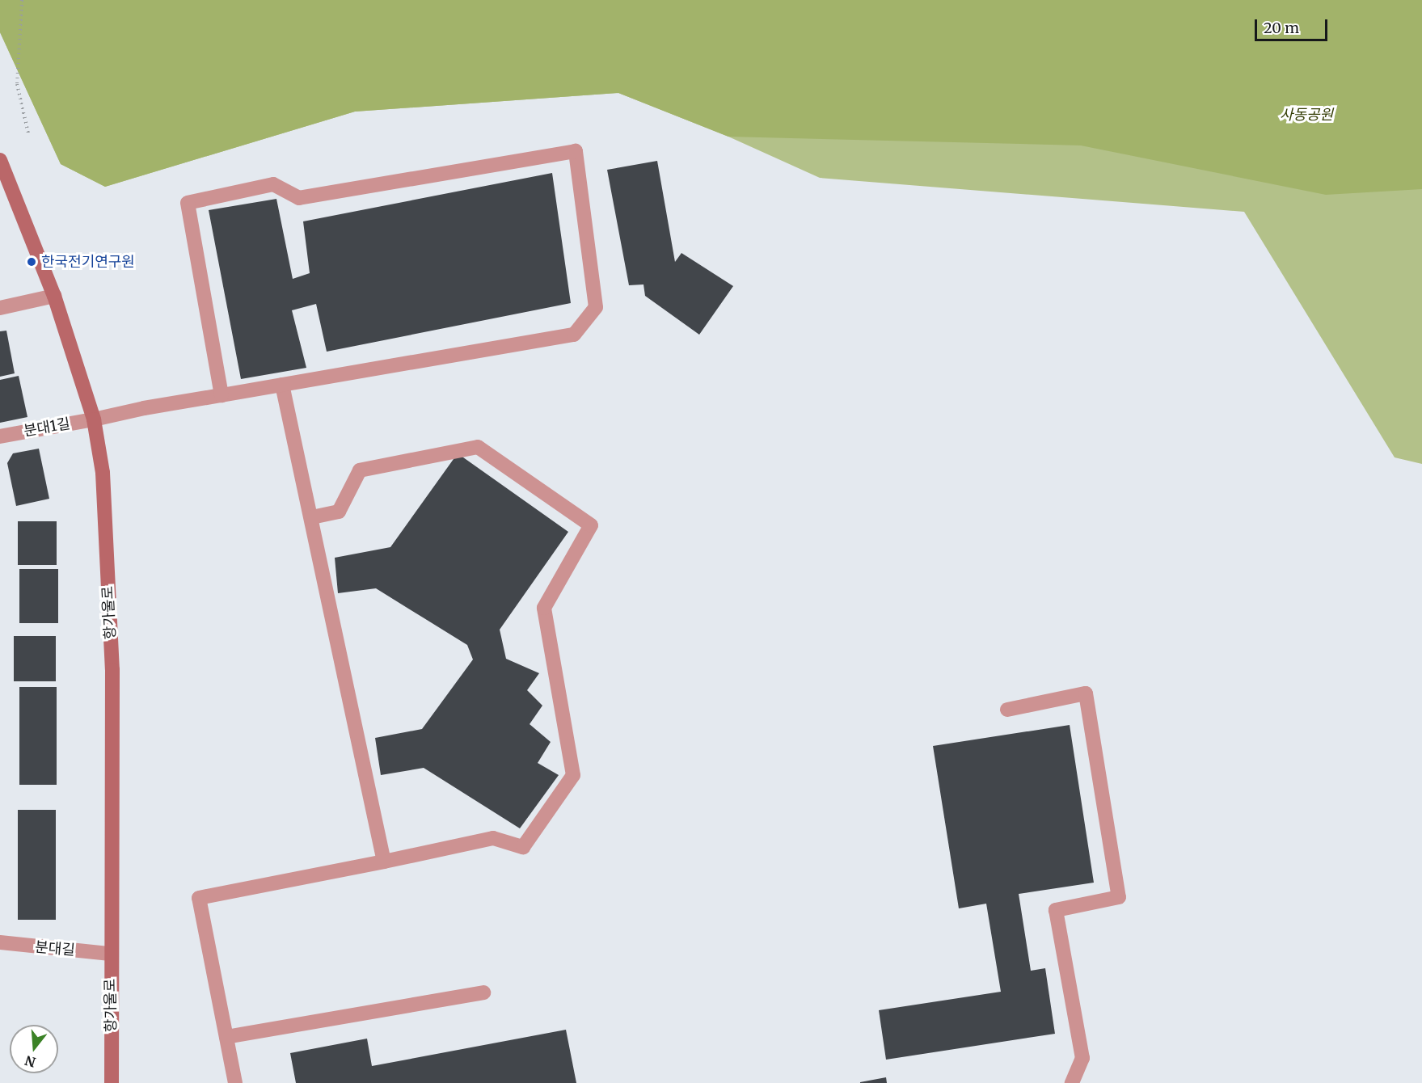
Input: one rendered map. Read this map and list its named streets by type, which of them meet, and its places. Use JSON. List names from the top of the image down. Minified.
{"streets":{"main road":["항가울로"],"street":["분대1길","분대길"]},"crossings":[["분대1길","항가울로"],["항가울로","분대길"]],"parks":["사동공원"],"places":["한국전기연구원"],"scale_bar":"20 m","north":"bottom"}
